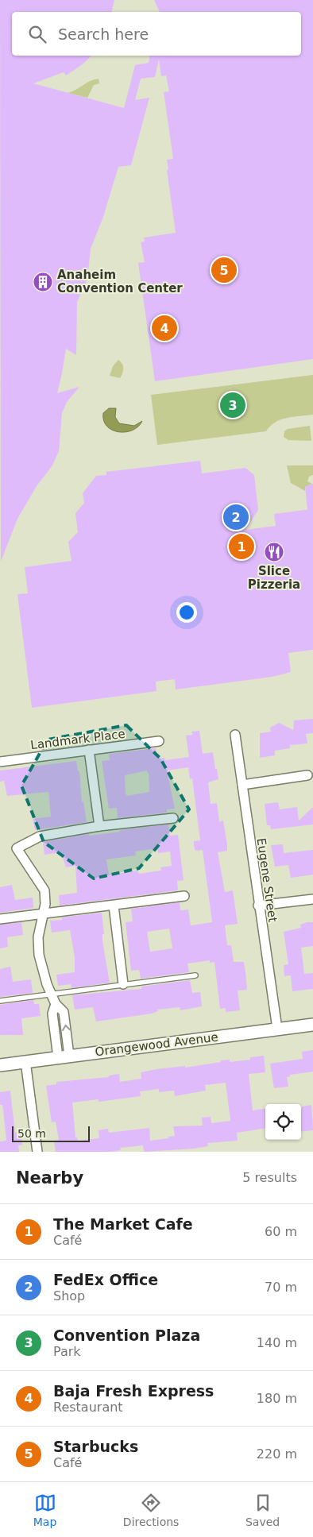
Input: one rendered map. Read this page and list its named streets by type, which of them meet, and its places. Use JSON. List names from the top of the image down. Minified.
{"streets":{"main road":["Orangewood Avenue"],"street":["Landmark Place","Eugene Street"]},"crossings":[["Eugene Street","Orangewood Avenue"]],"places":{"building":["Anaheim Convention Center"],"restaurant":["Slice Pizzeria"]},"scale_bar":"50 m","page":{"search":"Search here","pins":["5","4","3","2","1"],"scale":"50 m","heading":["Nearby","5 results"],"list":[{"mark":"1","name":"The Market Cafe","note":"Café","value":"60 m"},{"mark":"2","name":"FedEx Office","note":"Shop","value":"70 m"},{"mark":"3","name":"Convention Plaza","note":"Park","value":"140 m"},{"mark":"4","name":"Baja Fresh Express","note":"Restaurant","value":"180 m"},{"mark":"5","name":"Starbucks","note":"Café","value":"220 m"}],"nav":["Map","Directions","Saved"]}}
